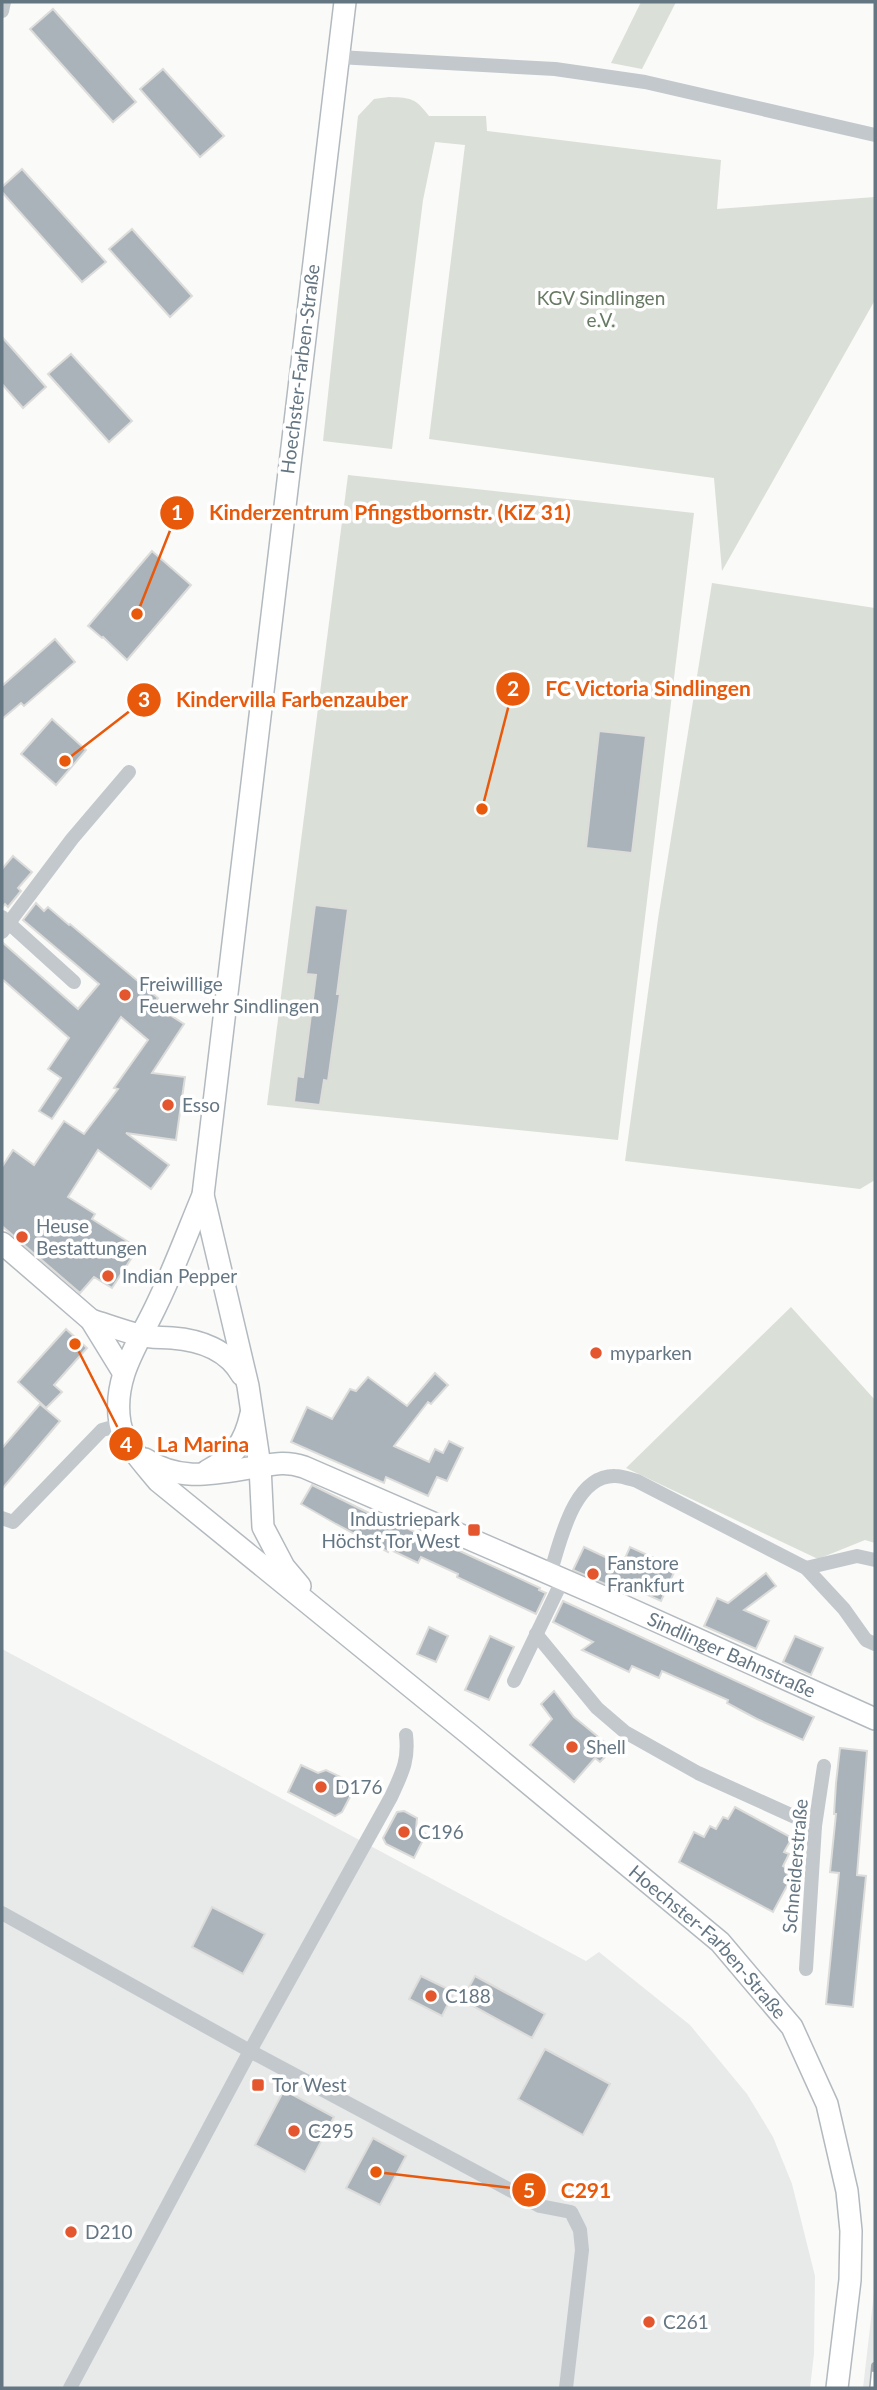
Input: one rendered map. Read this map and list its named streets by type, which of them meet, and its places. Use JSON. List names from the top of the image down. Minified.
{"streets":{"main road":["Hoechster-Farben-Straße","Sindlinger Bahnstraße"],"street":["Schneiderstraße"]},"crossings":[["Hoechster-Farben-Straße","Sindlinger Bahnstraße"]],"parks":["KGV Sindlingen e.V."],"places":{"other":["Kinderzentrum Pfingstbornstr. (KiZ 31)","Kindervilla Farbenzauber","FC Victoria Sindlingen","Freiwillige Feuerwehr Sindlingen","Esso","Heuse Bestattungen","Indian Pepper","La Marina","myparken","Fanstore Frankfurt","Shell","D176","C196","C188","C295","C291","D210","C261"],"transit":["Industriepark Höchst Tor West","Tor West"]}}
